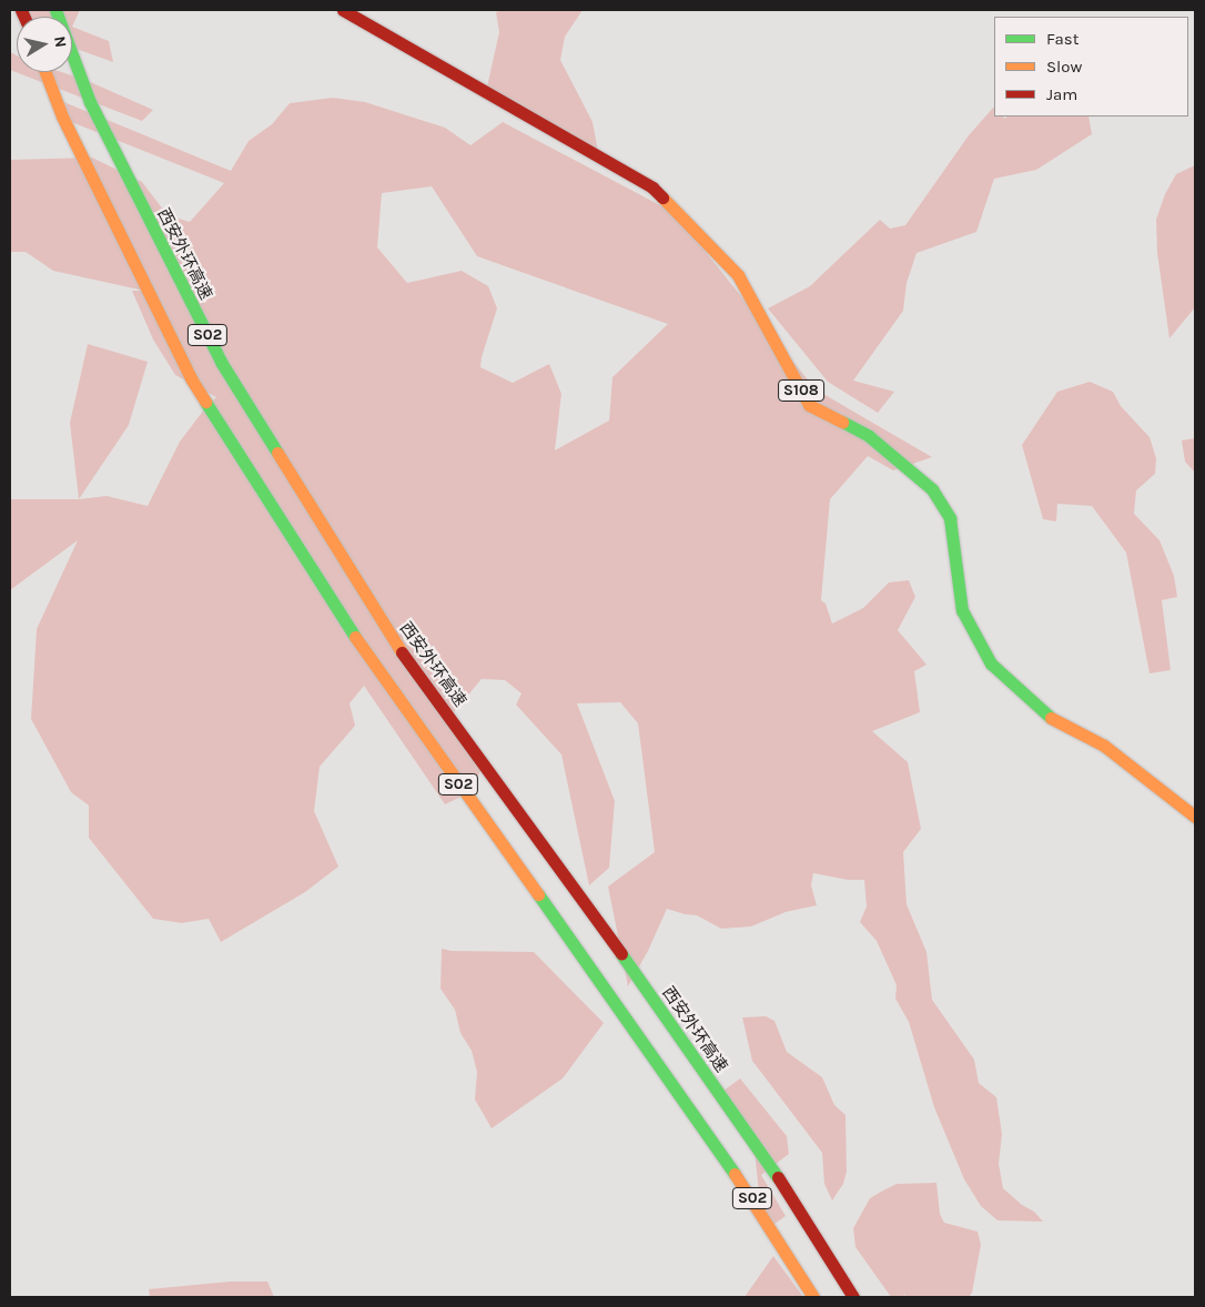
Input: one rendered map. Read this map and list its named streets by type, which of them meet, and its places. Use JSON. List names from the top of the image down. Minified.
{"streets":{"main road":["西安外环高速","S02","S108"]},"legend":["Fast","Slow","Jam"],"north":"right"}
